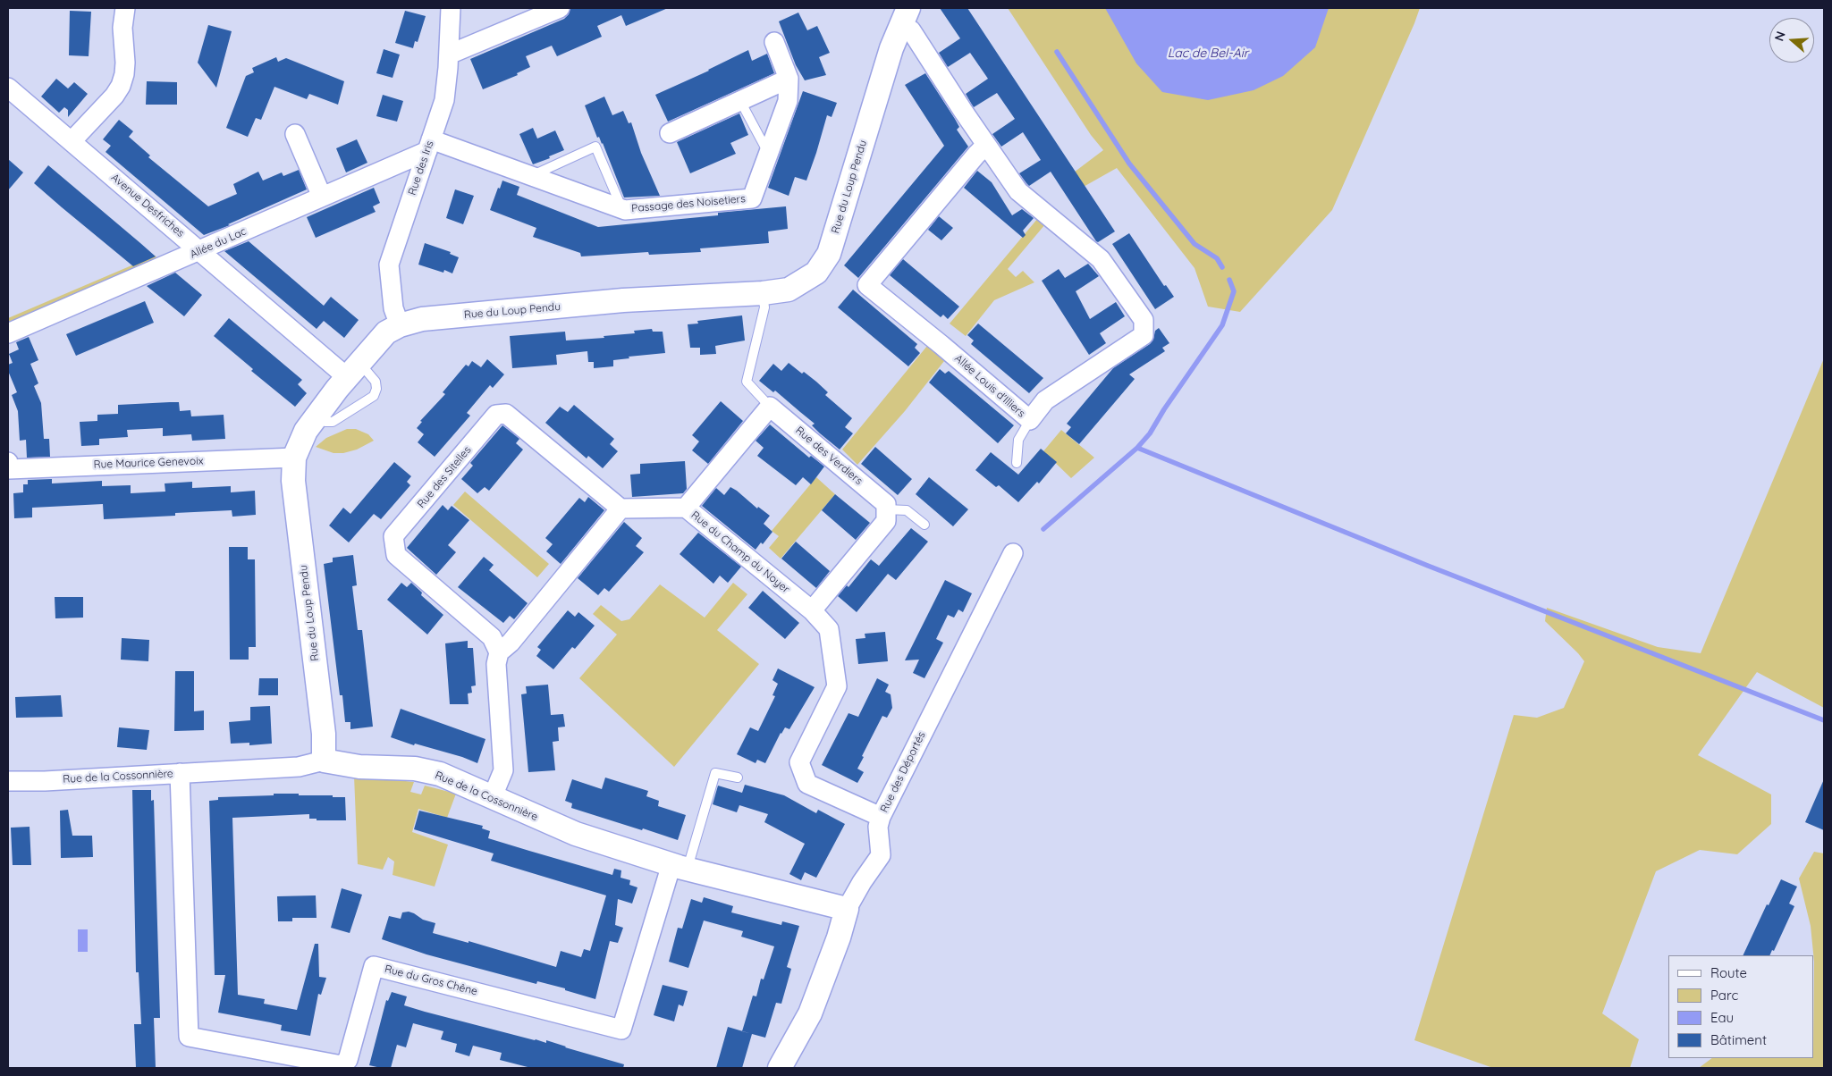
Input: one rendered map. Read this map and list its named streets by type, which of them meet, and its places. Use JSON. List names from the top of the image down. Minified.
{"streets":{"street":["Rue des Iris","Rue du Loup Pendu","Passage des Noisetiers","Avenue Desfriches","Allée du Lac","Allée Louis d'Illiers","Rue des Verdiers","Rue Maurice Genevoix","Rue des Sitelles","Rue du Champ du Noyer","Rue des Déportés","Rue de la Cossonnière","Rue du Gros Chêne"]},"crossings":[["Rue des Iris","Rue du Loup Pendu"],["Rue des Iris","Passage des Noisetiers"],["Rue des Iris","Allée du Lac"],["Rue du Loup Pendu","Avenue Desfriches"],["Rue du Loup Pendu","Allée Louis d'Illiers"],["Rue du Loup Pendu","Rue Maurice Genevoix"],["Rue du Loup Pendu","Rue de la Cossonnière"],["Passage des Noisetiers","Allée du Lac"],["Avenue Desfriches","Allée du Lac"],["Rue des Sitelles","Rue du Champ du Noyer"],["Rue du Champ du Noyer","Rue des Déportés"],["Rue des Déportés","Rue de la Cossonnière"],["Rue de la Cossonnière","Rue du Gros Chêne"]],"water":["Lac de Bel-Air"],"legend":["Route","Parc","Eau","Bâtiment"],"north":"left"}
